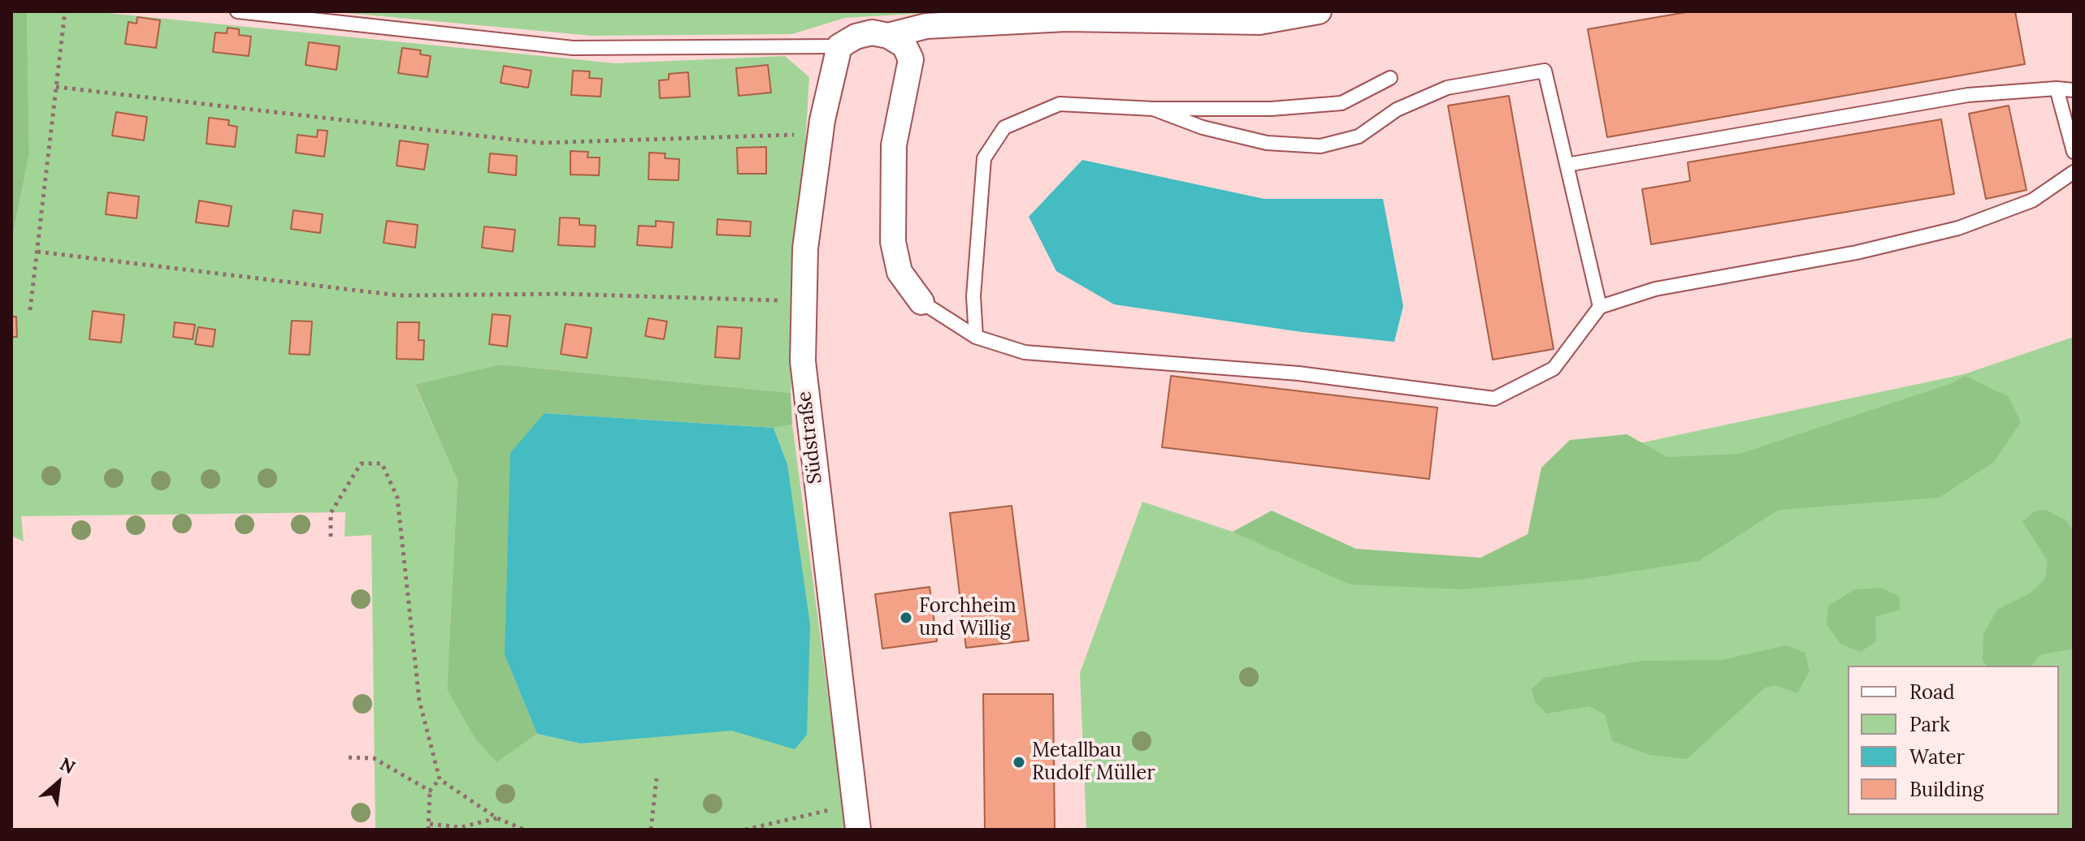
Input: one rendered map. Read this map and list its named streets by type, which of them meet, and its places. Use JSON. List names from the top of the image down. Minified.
{"streets":{"street":["Südstraße"]},"places":["Forchheim und Willig","Metallbau Rudolf Müller"],"legend":["Road","Park","Water","Building"],"north":"top right"}
